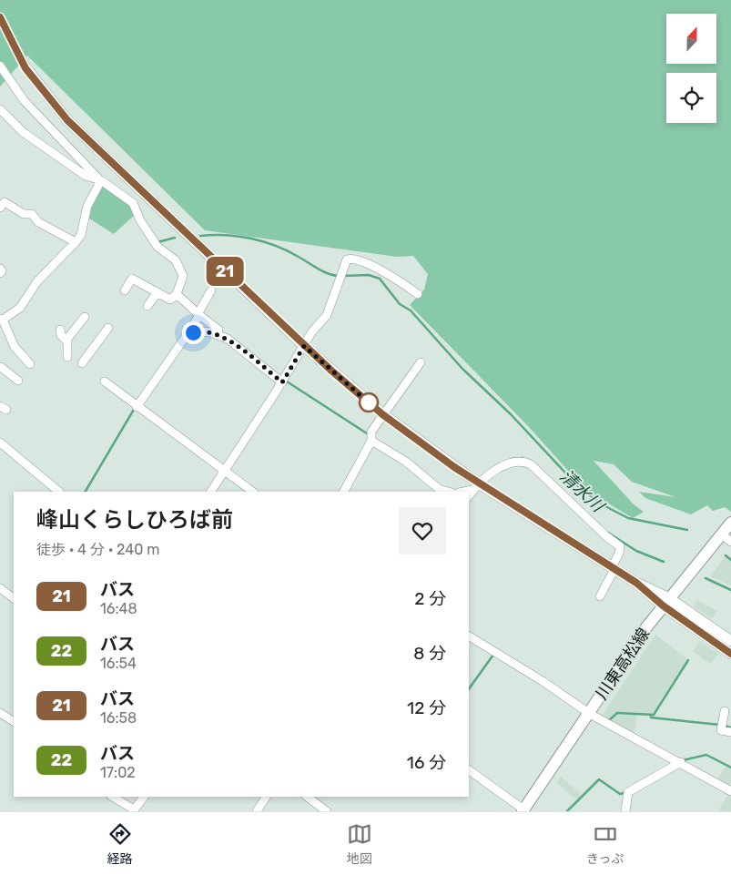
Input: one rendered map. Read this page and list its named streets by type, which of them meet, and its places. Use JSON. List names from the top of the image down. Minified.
{"streets":{"main road":["川東高松線"]},"water":["清水川"],"lines":["bus line 21"],"north":"top","page":{"on_map":"21","heading":["峰山くらしひろば前","徒歩 · 4 分 · 240 m"],"list":[{"mark":"21","name":"バス","note":"16:48","value":"2 分"},{"mark":"22","name":"バス","note":"16:54","value":"8 分"},{"mark":"21","name":"バス","note":"16:58","value":"12 分"},{"mark":"22","name":"バス","note":"17:02","value":"16 分"}],"tabs":["経路","地図","きっぷ"]}}
